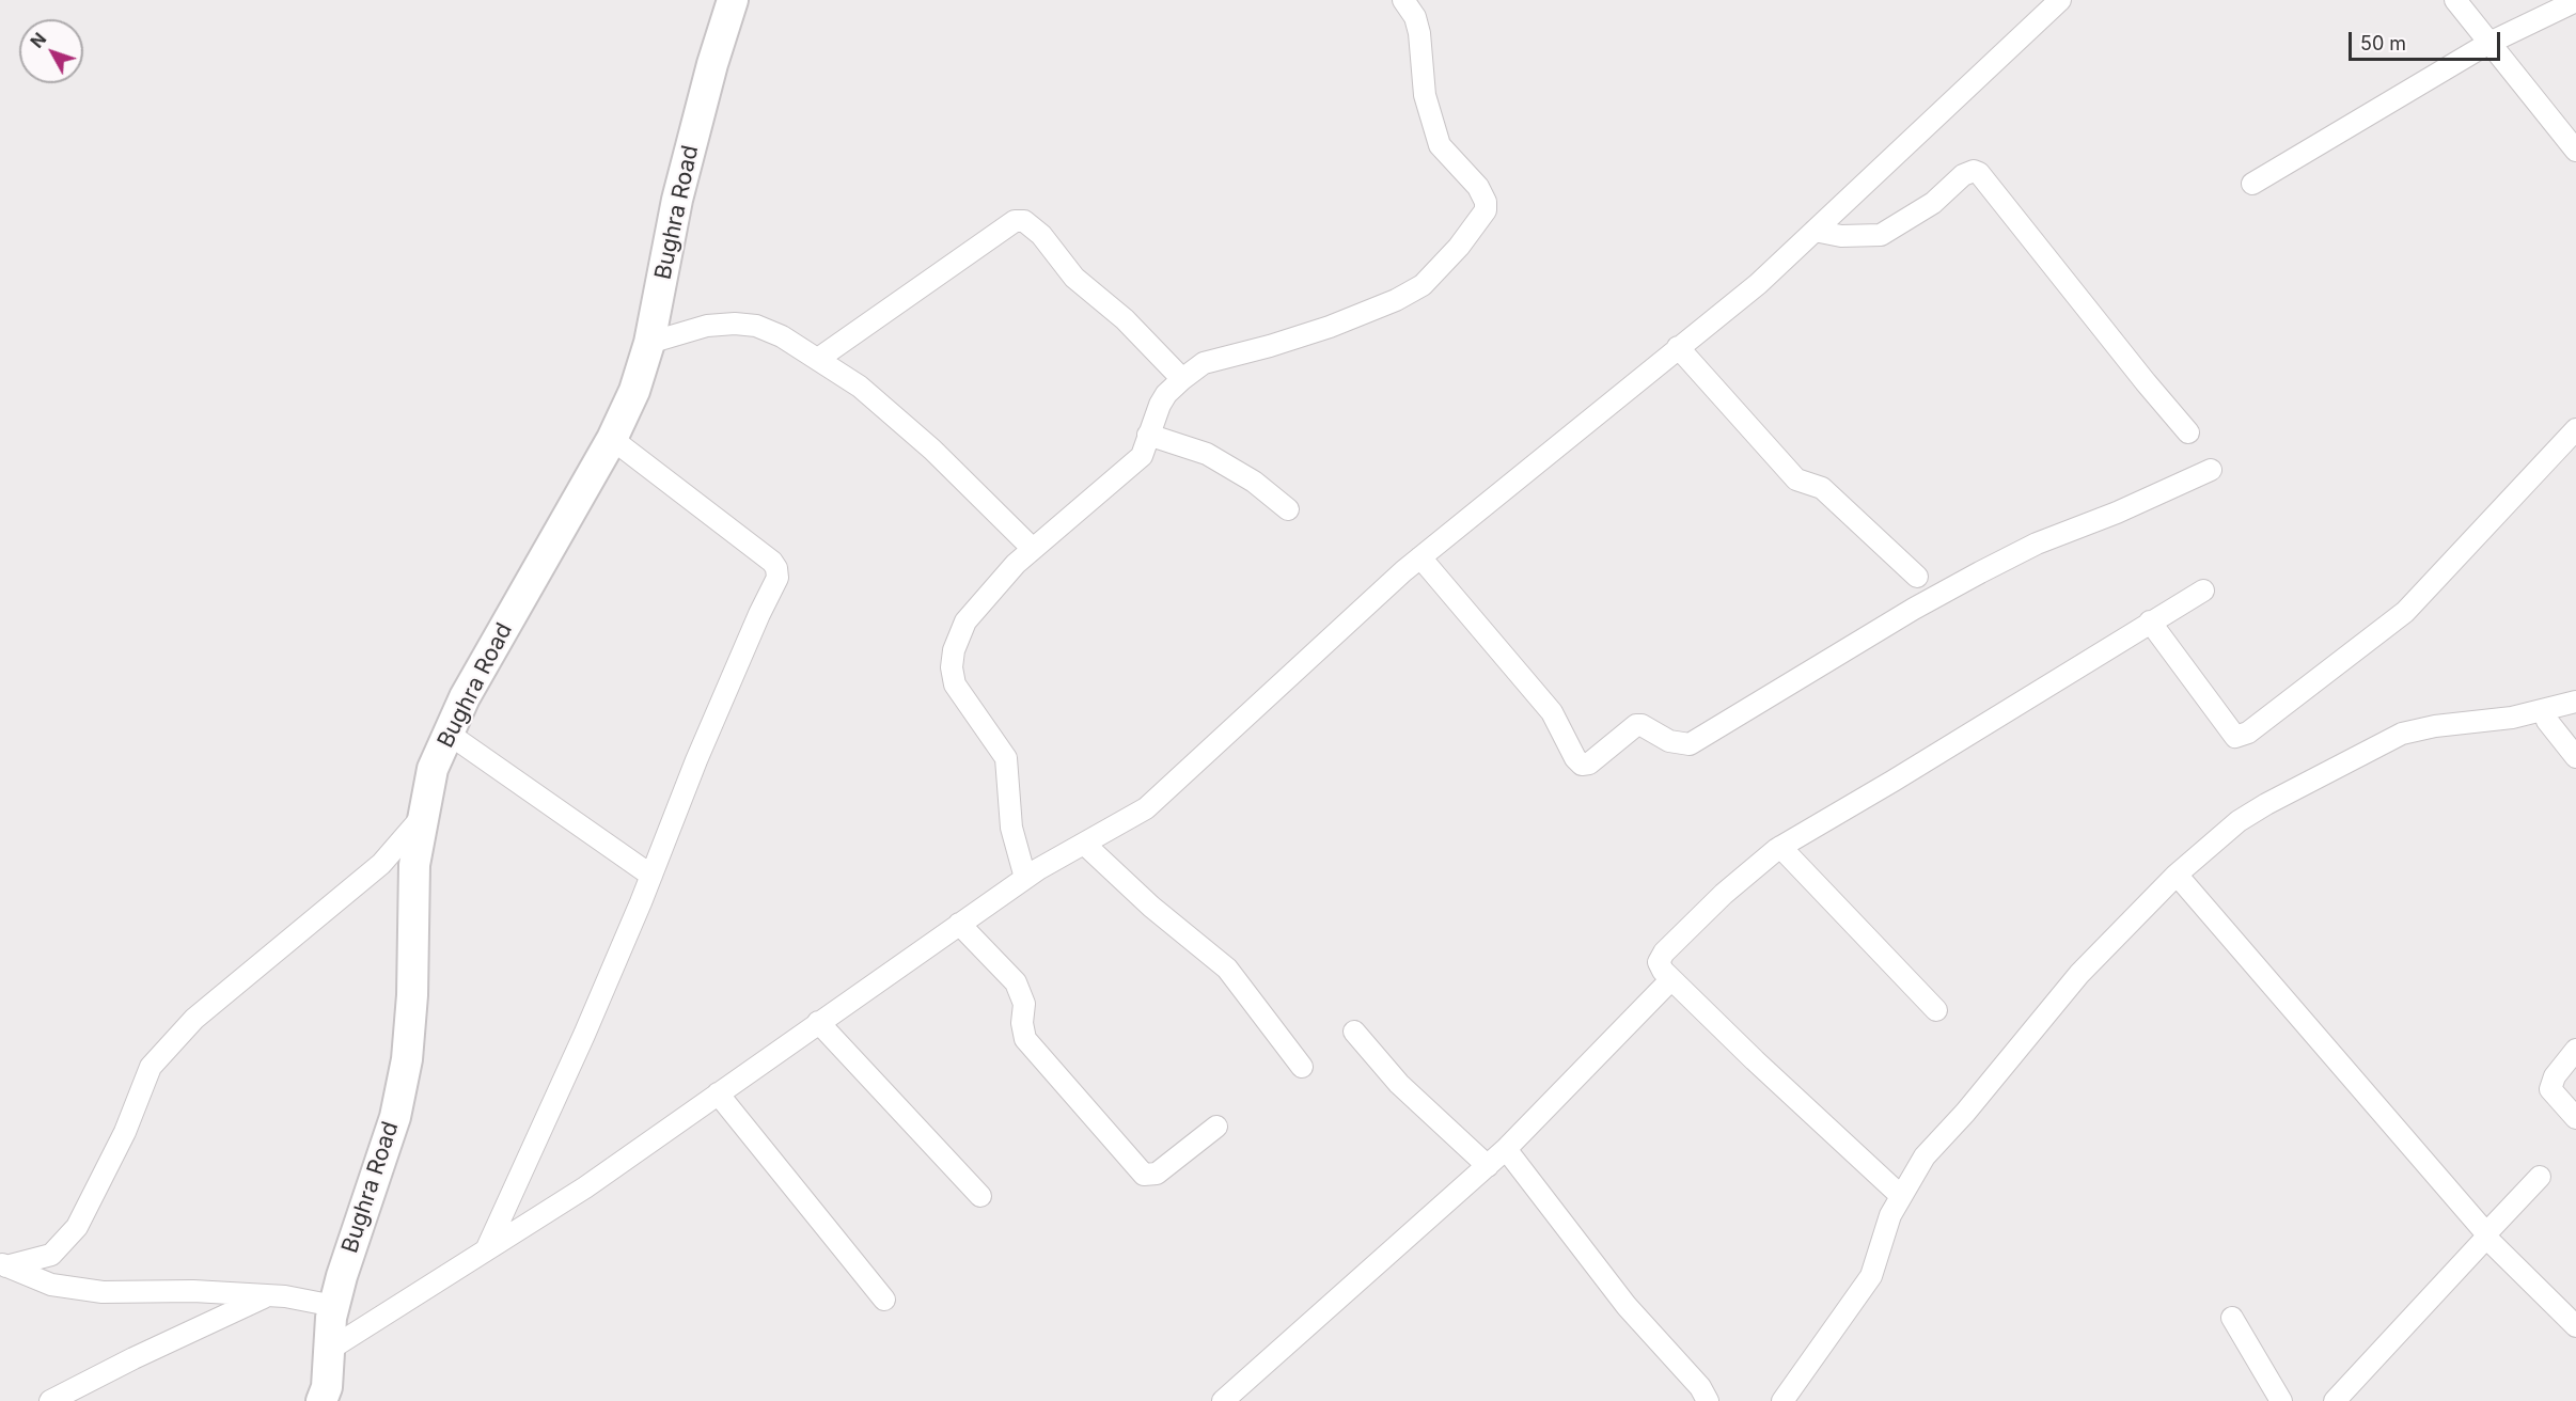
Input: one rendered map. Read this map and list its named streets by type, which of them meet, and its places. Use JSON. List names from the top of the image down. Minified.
{"streets":{"street":["Bughra Road"]},"scale_bar":"50 m","north":"top left"}
